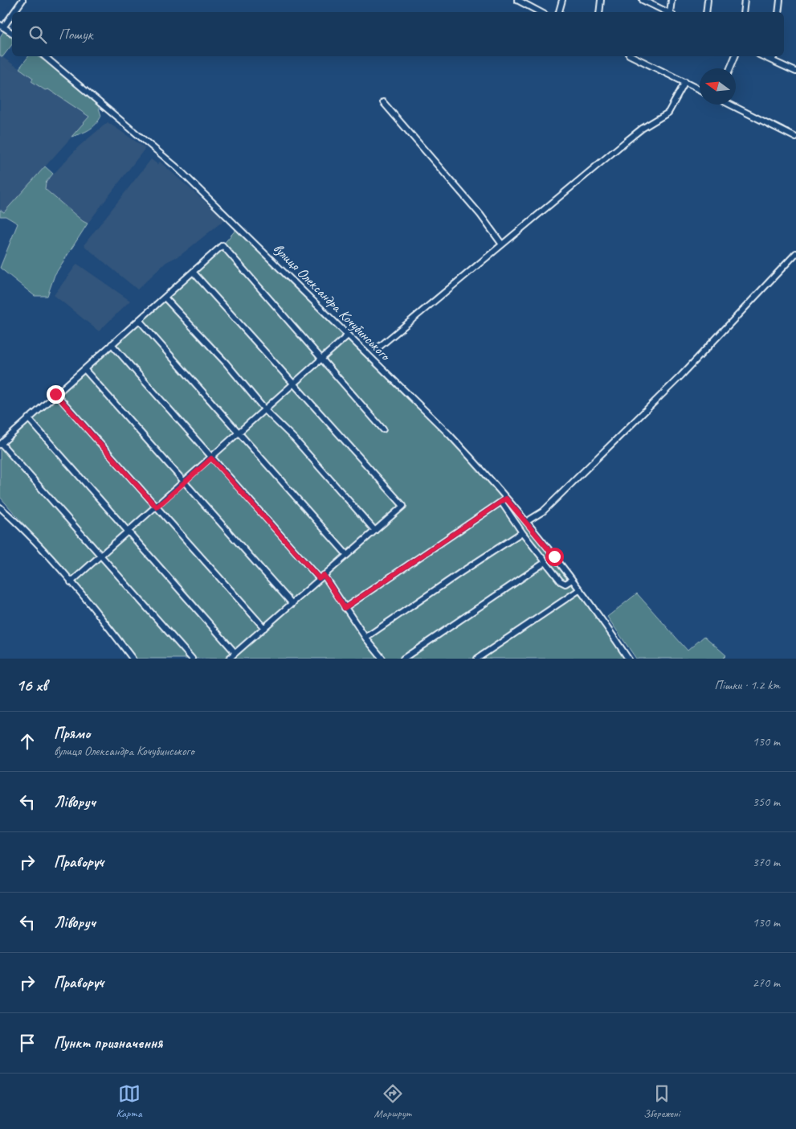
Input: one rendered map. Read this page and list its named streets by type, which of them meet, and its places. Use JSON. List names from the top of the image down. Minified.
{"streets":{"street":["вулиця Олександра Кочубинського"]},"north":"left","page":{"search":"Пошук","heading":["16 хв","Пішки · 1.2 km"],"list":[["Прямо","вулиця Олександра Кочубинського","130 m"],["Ліворуч","350 m"],["Праворуч","370 m"],["Ліворуч","130 m"],["Праворуч","270 m"],"Пункт призначення"],"nav":["Карта","Маршрут","Збережені"]}}
